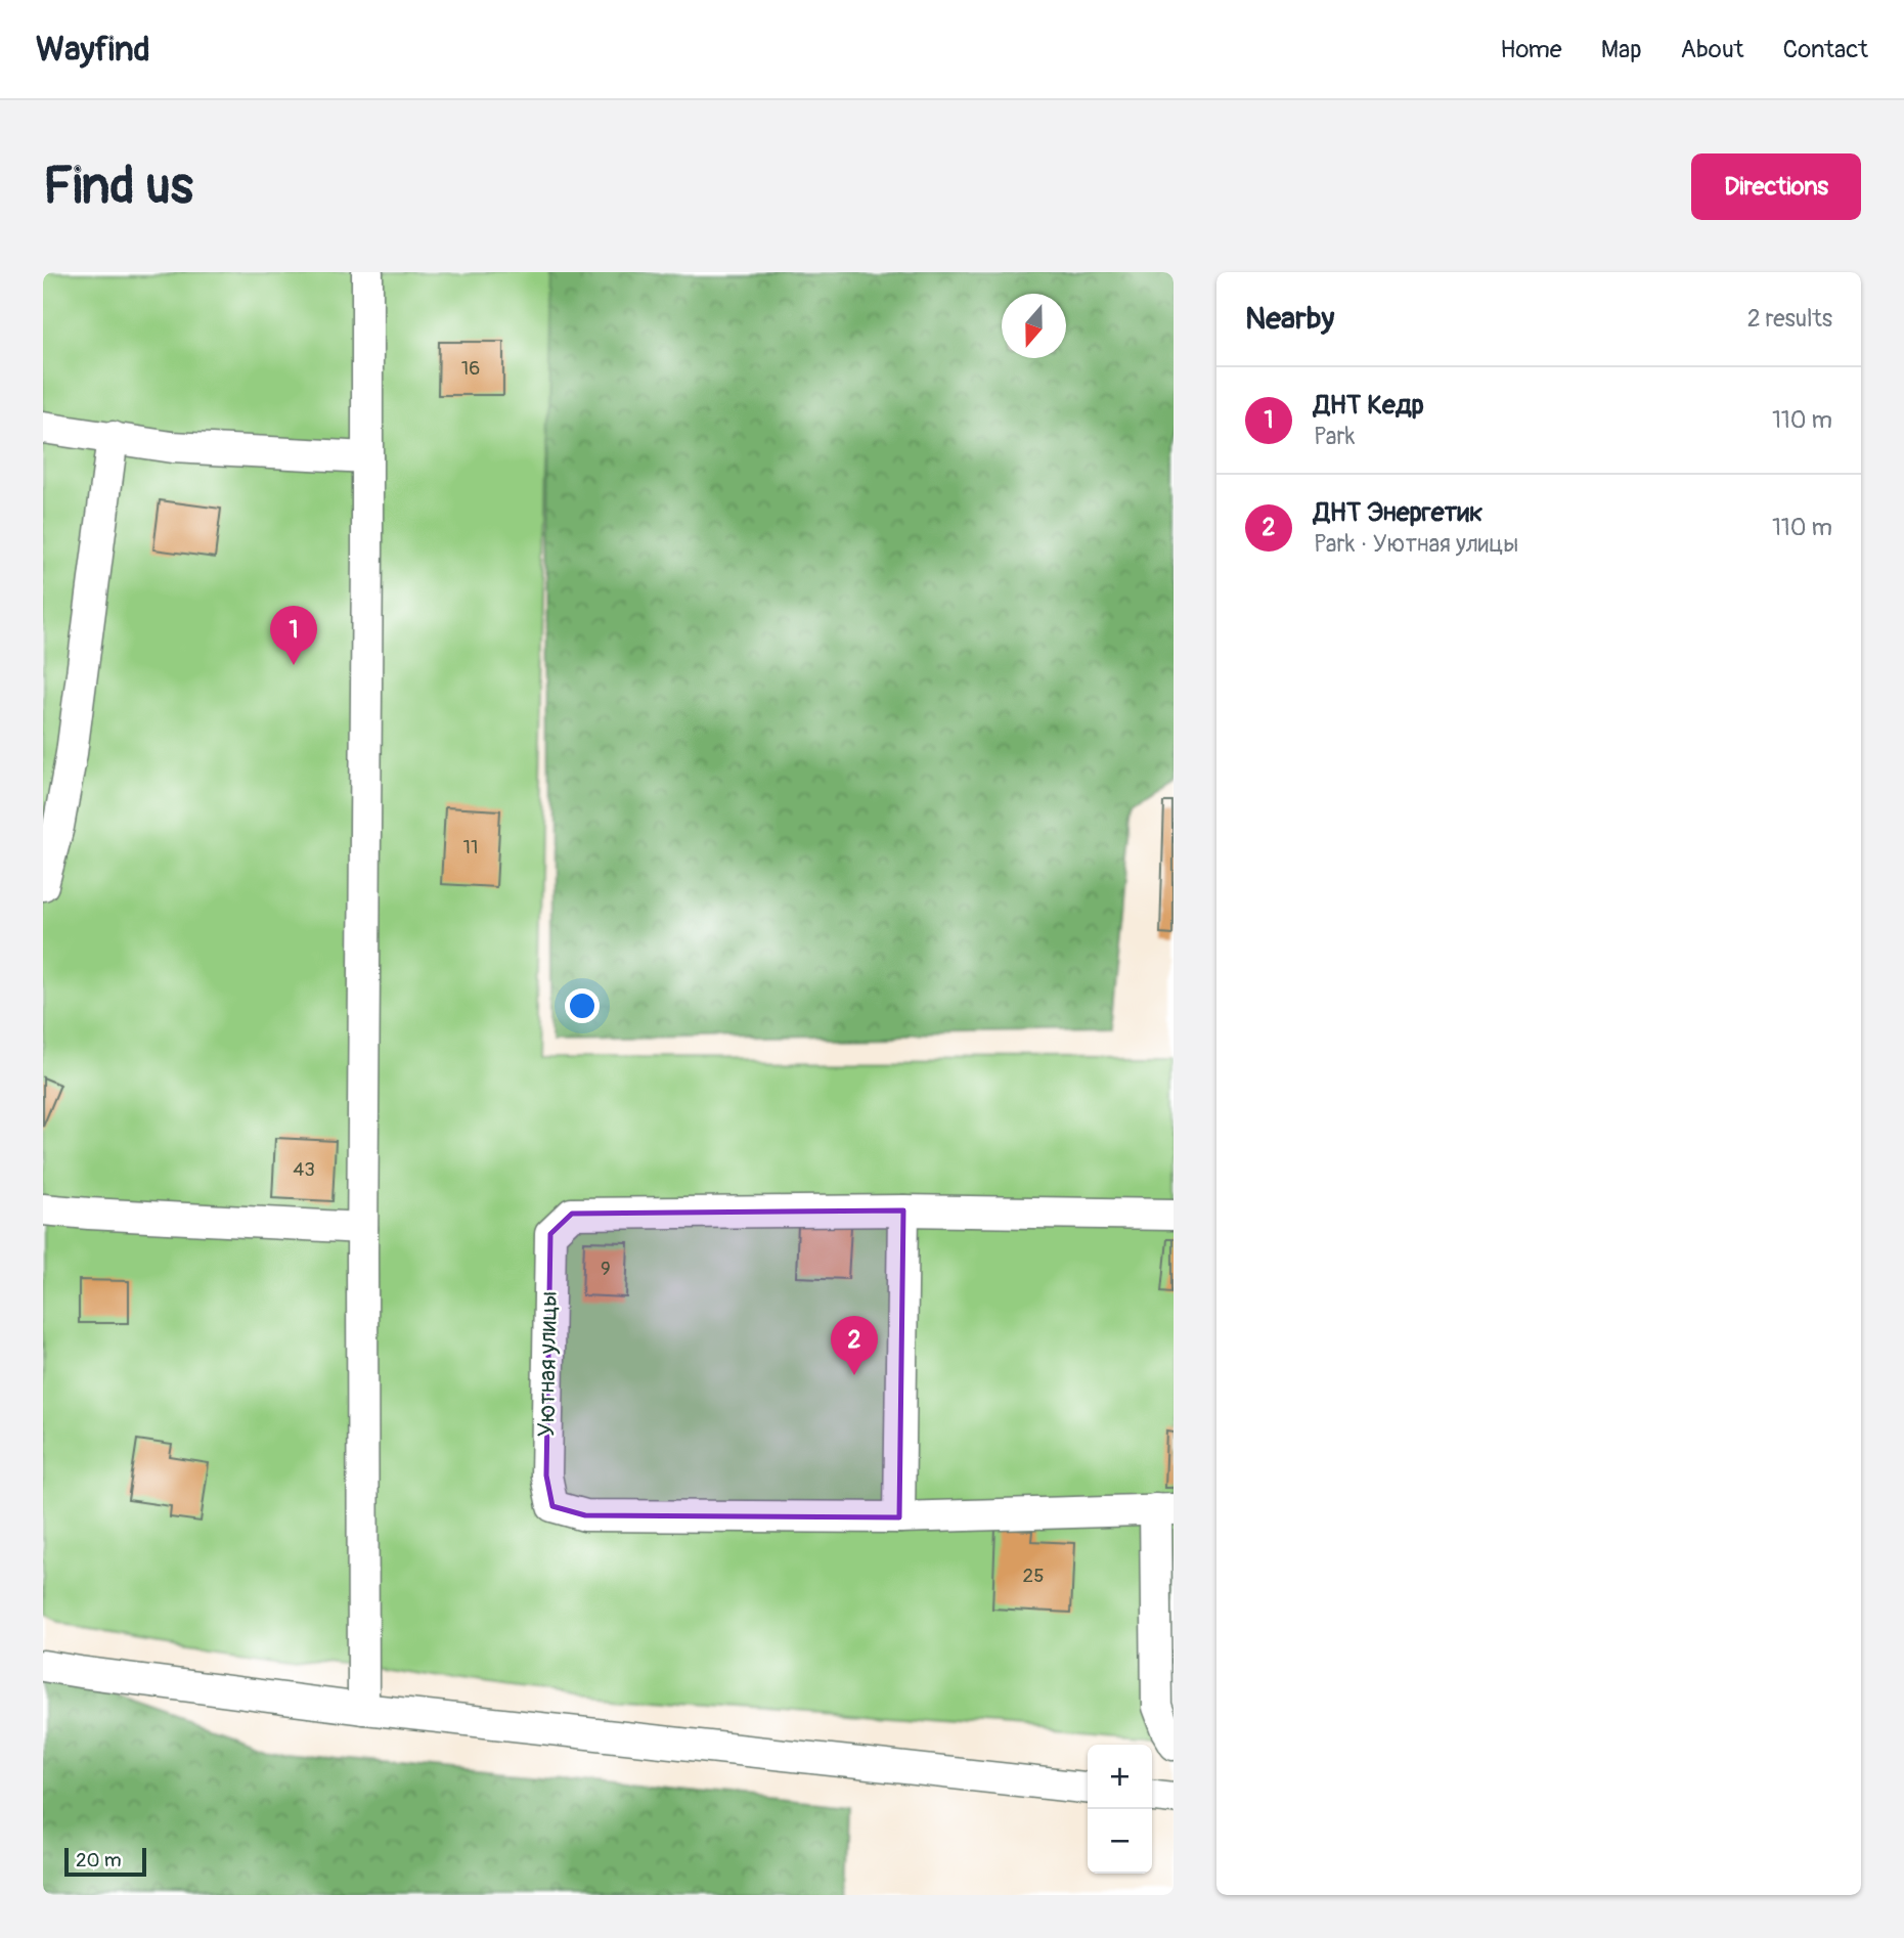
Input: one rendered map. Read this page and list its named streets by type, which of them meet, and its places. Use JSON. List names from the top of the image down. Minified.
{"streets":{"street":["Уютная улицы"]},"house_numbers":["16","11","43","9","25"],"scale_bar":"20 m","north":"bottom","page":{"header":"Wayfind","nav":["Home","Map","About","Contact"],"buttons":"Directions","title":"Find us","heading":["Nearby","2 results"],"list":[{"mark":"1","name":"ДНТ Кедр","note":"Park","value":"110 m"},{"mark":"2","name":"ДНТ Энергетик","note":"Park · Уютная улицы","value":"110 m"}],"pins":["1","2"],"map_buttons":["+","−"],"scale":"20 m"}}
